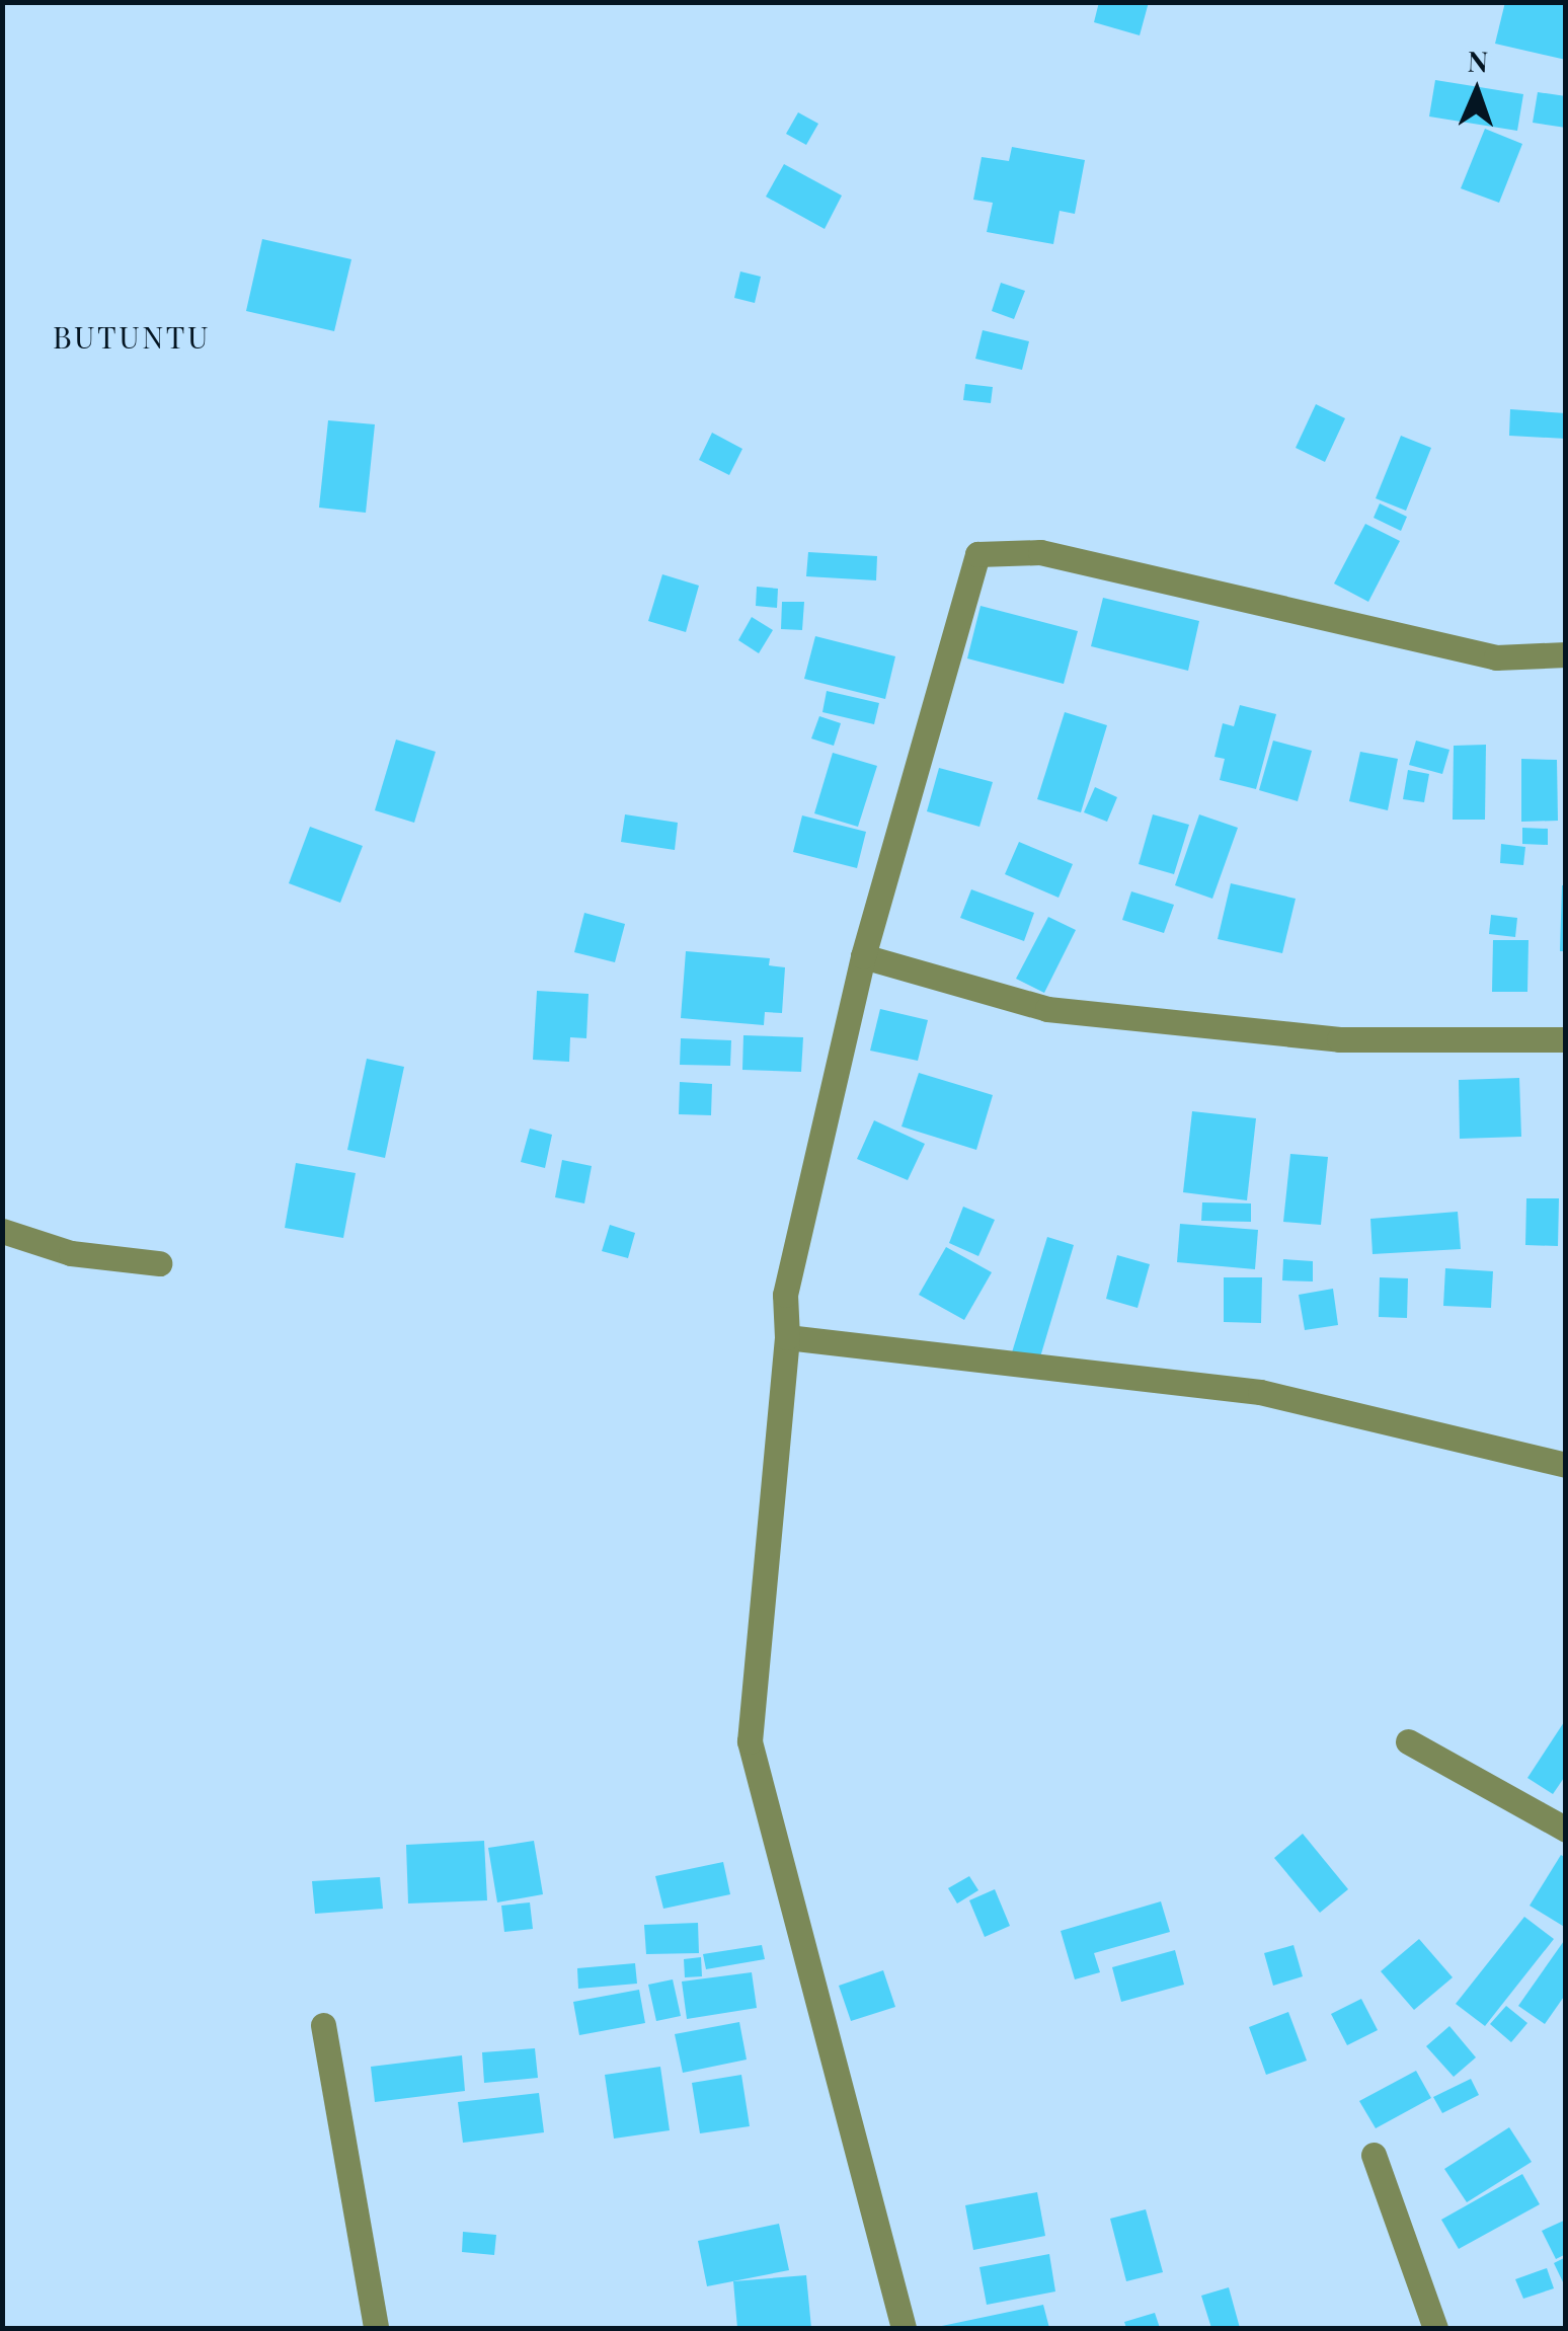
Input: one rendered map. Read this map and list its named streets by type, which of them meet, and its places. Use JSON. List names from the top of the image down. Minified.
{"districts":["BUTUNTU"],"north":"top"}
